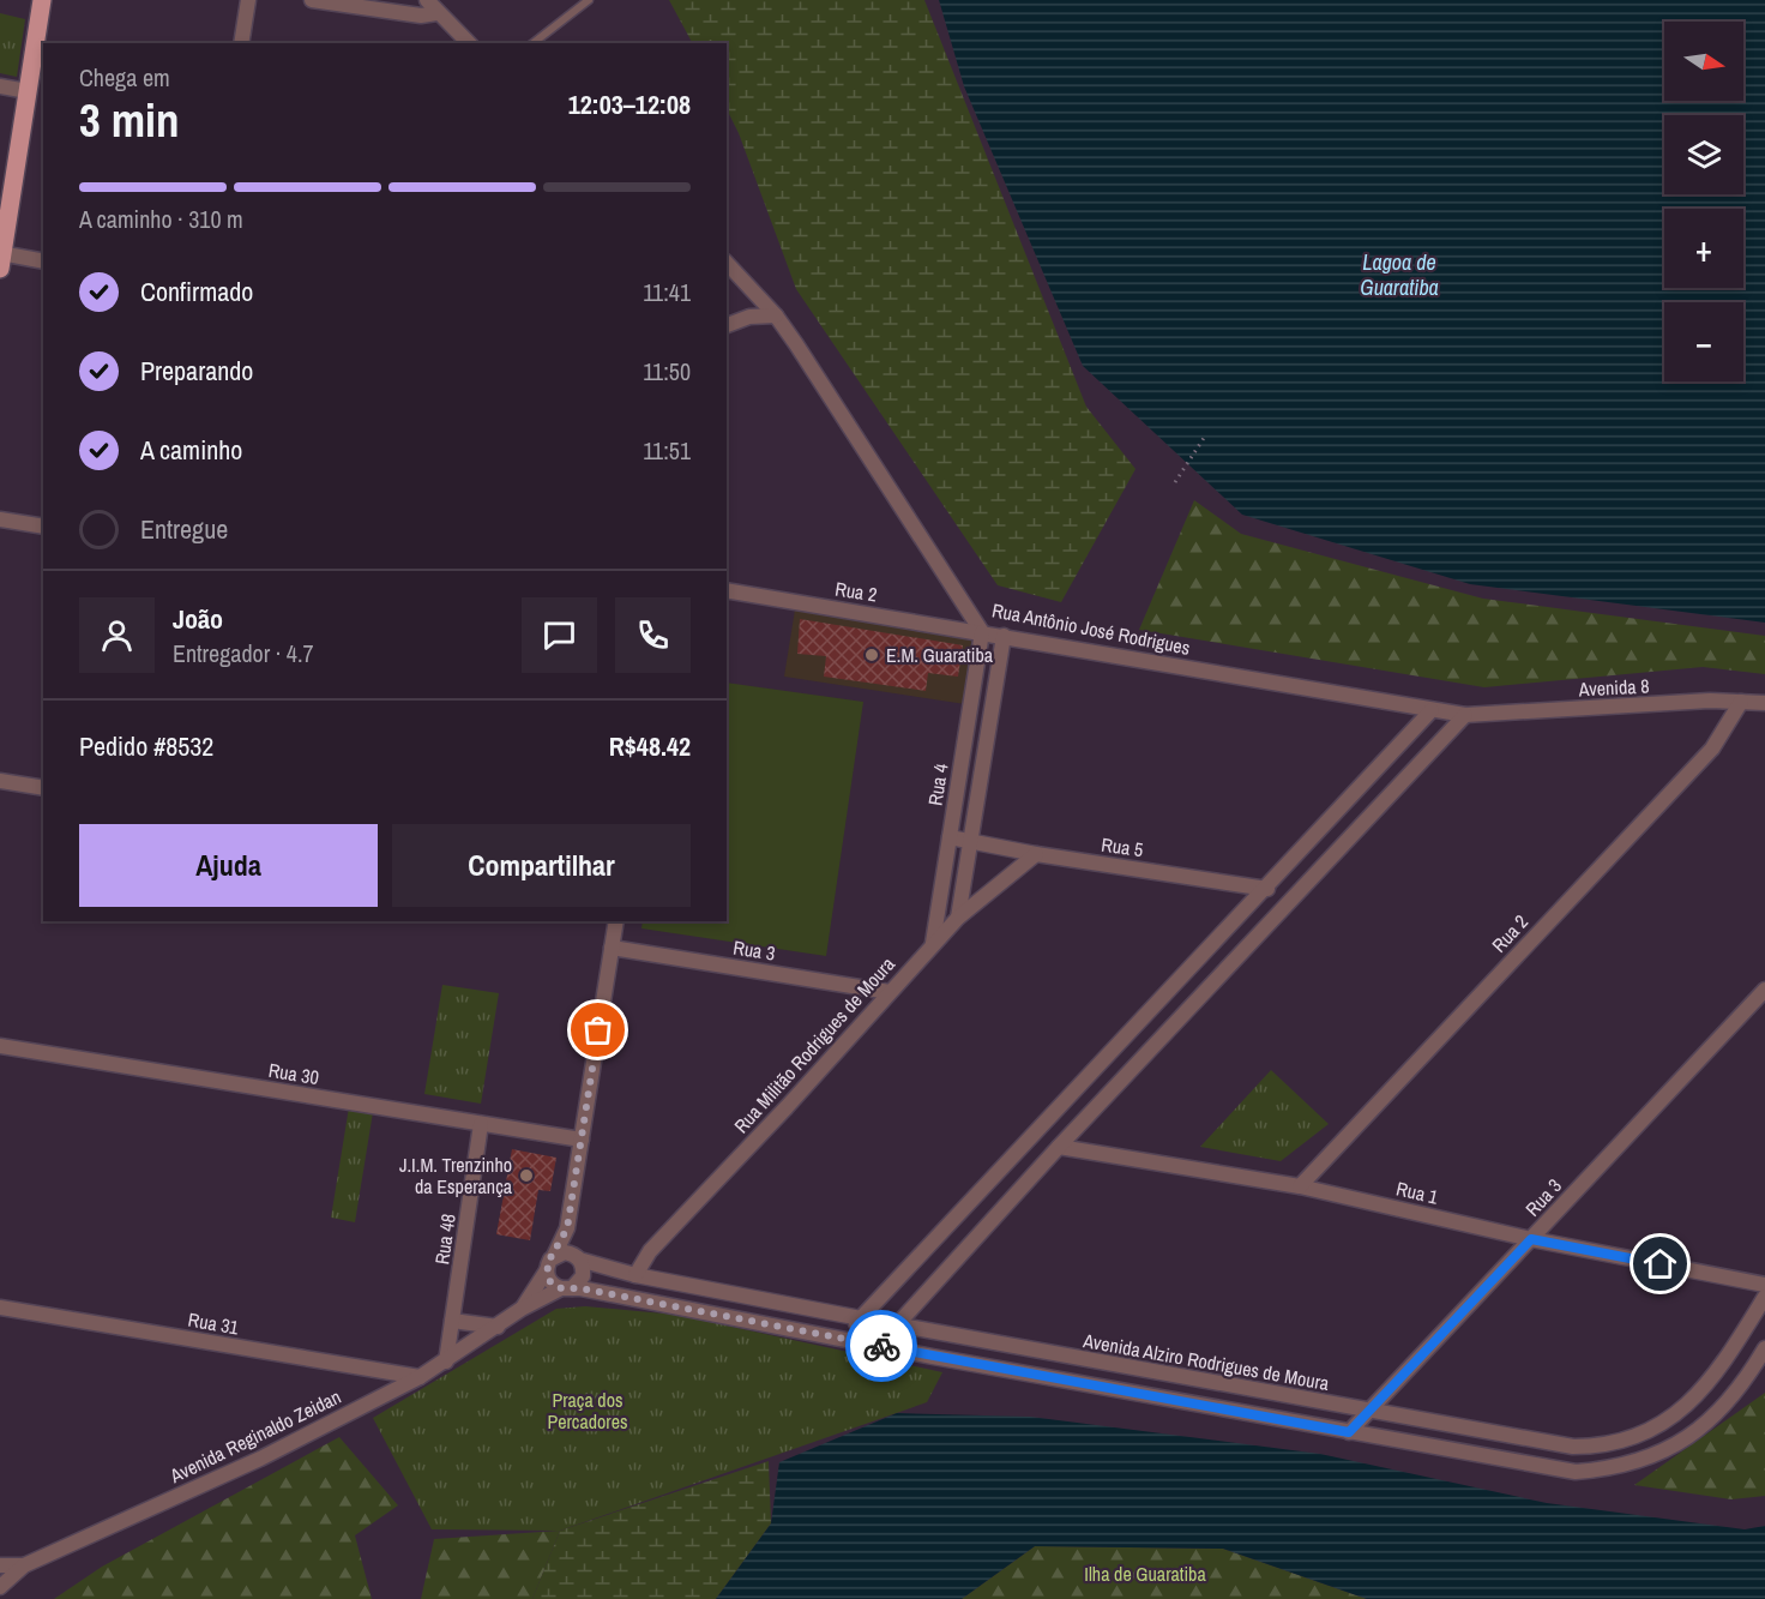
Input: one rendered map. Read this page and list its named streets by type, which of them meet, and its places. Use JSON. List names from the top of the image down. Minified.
{"streets":{"street":["Rua 2","Rua Antônio José Rodrigues","Avenida 8","Rua 4","Rua 5","Rua 3","Rua Militão Rodrigues de Moura","Rua 30","Rua 1","Rua 48","Rua 31","Avenida Alziro Rodrigues de Moura","Avenida Reginaldo Zeidan"]},"crossings":[["Rua 2","Rua Antônio José Rodrigues"],["Rua 2","Avenida 8"],["Rua 2","Rua 4"],["Rua 2","Rua 1"],["Rua Antônio José Rodrigues","Avenida 8"],["Rua Antônio José Rodrigues","Rua 4"],["Rua 4","Rua 5"],["Rua 4","Rua Militão Rodrigues de Moura"],["Rua 5","Rua Militão Rodrigues de Moura"],["Rua 3","Rua Militão Rodrigues de Moura"],["Rua 3","Rua 1"],["Rua 3","Avenida Alziro Rodrigues de Moura"],["Rua 3","Avenida Reginaldo Zeidan"],["Rua Militão Rodrigues de Moura","Avenida Alziro Rodrigues de Moura"],["Rua 30","Rua 48"],["Rua 30","Avenida Reginaldo Zeidan"],["Rua 48","Avenida Reginaldo Zeidan"],["Rua 31","Avenida Reginaldo Zeidan"],["Avenida Alziro Rodrigues de Moura","Avenida Reginaldo Zeidan"]],"water":["Lagoa de Guaratiba"],"parks":["Praça dos Percadores","Ilha de Guaratiba"],"places":["E.M. Guaratiba","J.I.M. Trenzinho da Esperança"],"north":"right","page":{"map_buttons":["+","−"],"heading":["3 min","Chega em","12:03–12:08"],"panel":["João","Entregador · 4.7","Pedido #8532","R$48.42"],"bar":"A caminho · 310 m","list":[["Confirmado","11:41"],["Preparando","11:50"],["A caminho","11:51"],"Entregue"],"buttons":["Ajuda","Compartilhar"]}}
